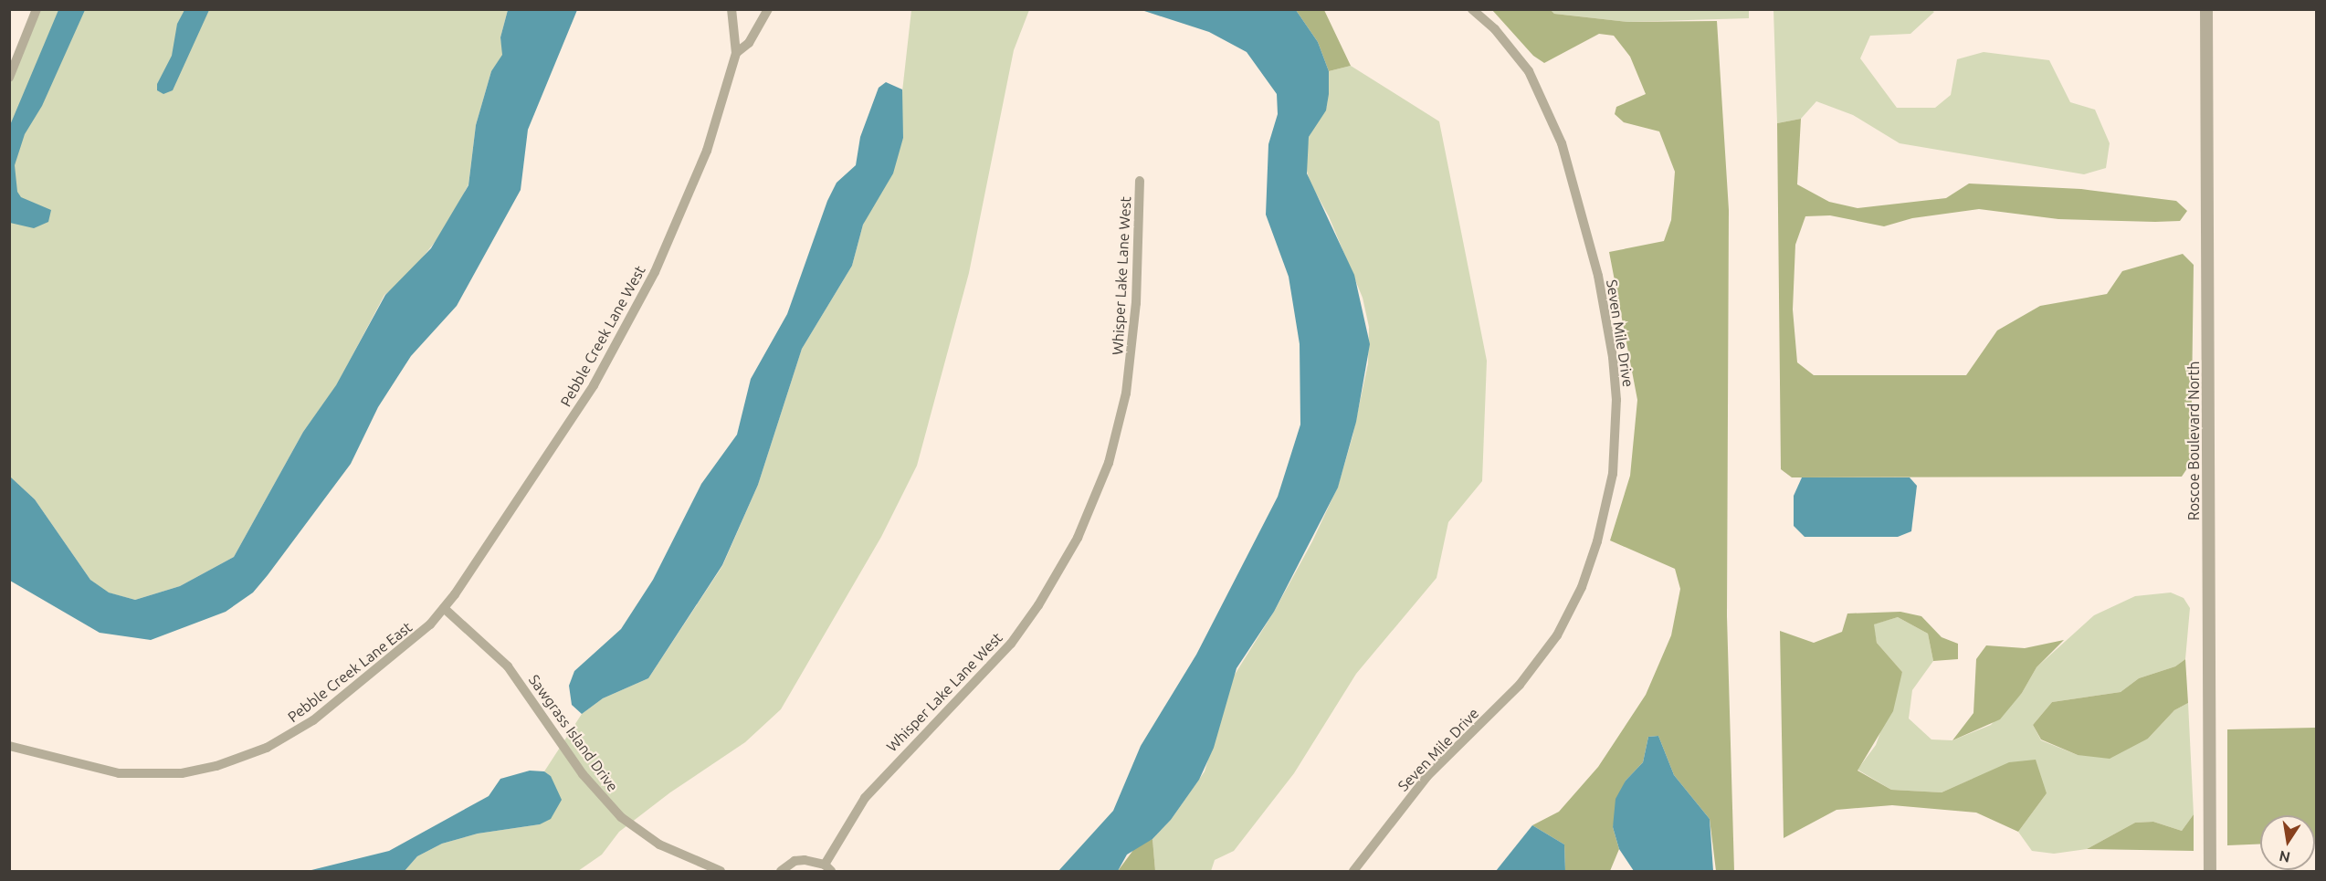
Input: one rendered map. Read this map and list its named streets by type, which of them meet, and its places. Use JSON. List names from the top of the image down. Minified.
{"streets":{"street":["Whisper Lake Lane West","Seven Mile Drive","Pebble Creek Lane West","Roscoe Boulevard North","Pebble Creek Lane East","Sawgrass Island Drive"]},"crossings":[["Pebble Creek Lane West","Pebble Creek Lane East"],["Pebble Creek Lane West","Sawgrass Island Drive"],["Pebble Creek Lane East","Sawgrass Island Drive"]],"north":"bottom"}
